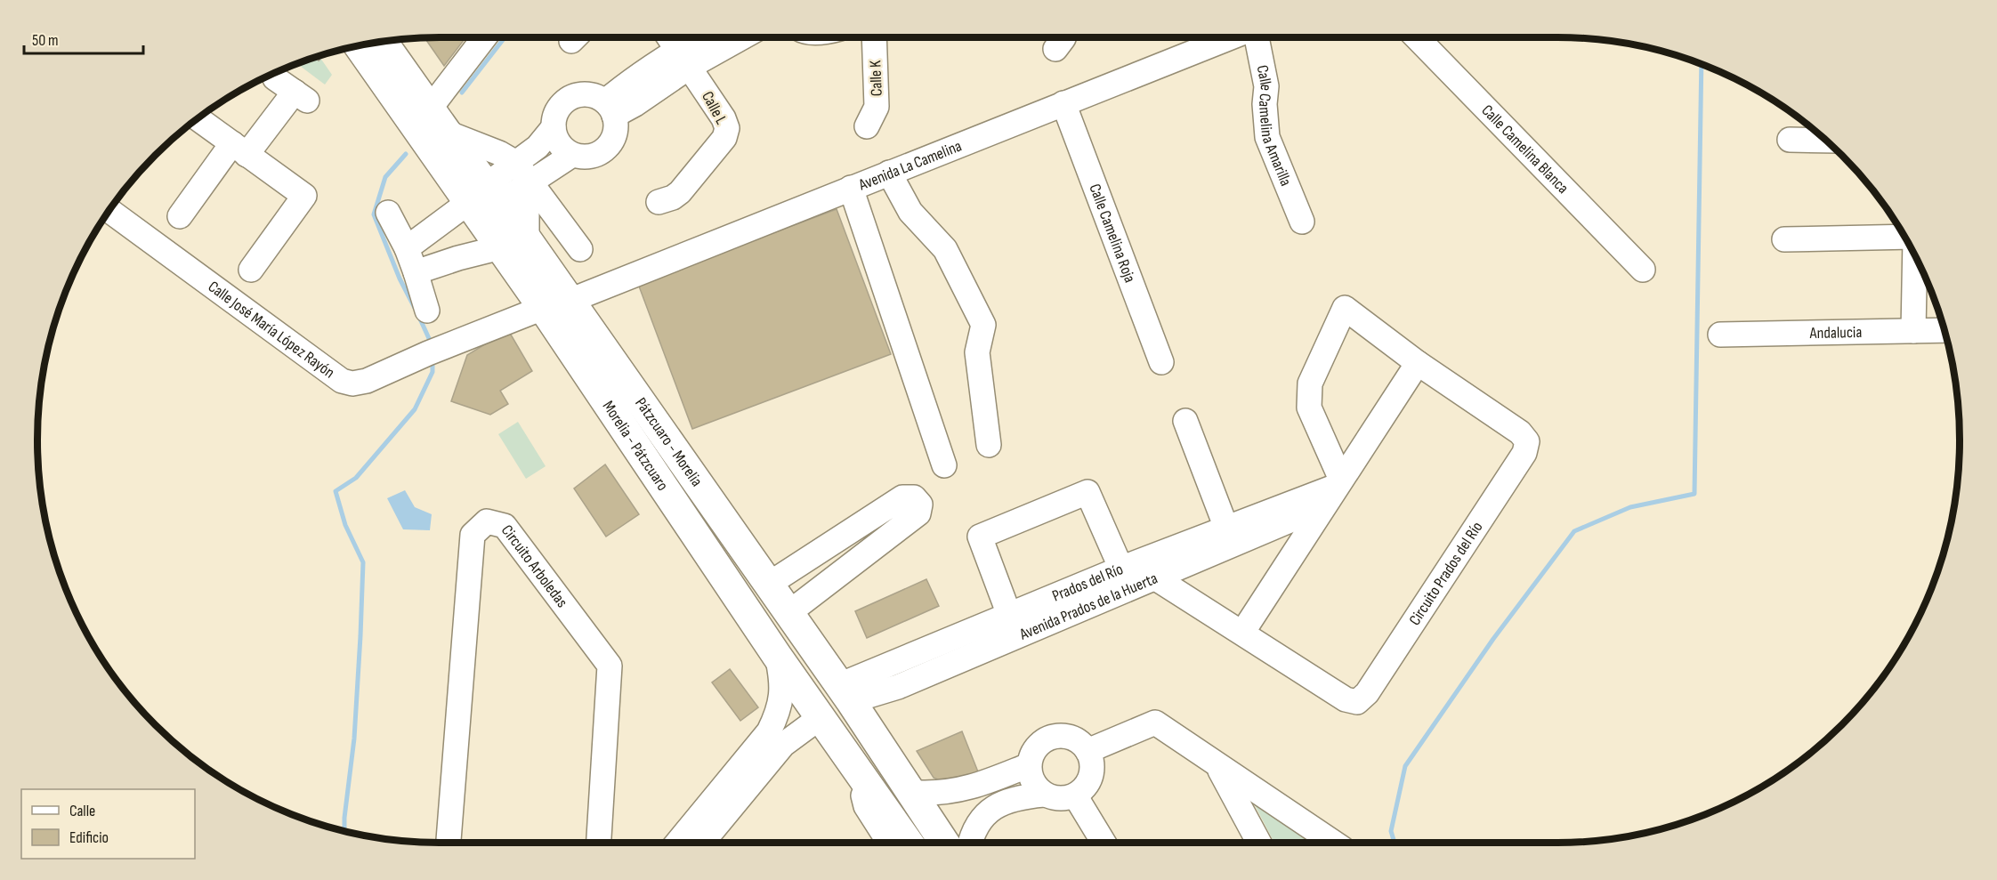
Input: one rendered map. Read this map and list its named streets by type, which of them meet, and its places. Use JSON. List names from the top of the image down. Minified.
{"streets":{"main road":["Pátzcuaro - Morelia","Morelia - Pátzcuaro"],"street":["Calle K","Calle L","Calle Camelina Amarilla","Calle Camelina Blanca","Avenida La Camelina","Calle Camelina Roja","Calle José María López Rayón","Andalucia","Circuito Arboledas","Circuito Prados del Río","Prados del Río","Avenida Prados de la Huerta"]},"crossings":[["Avenida La Camelina","Calle Camelina Roja"],["Avenida La Camelina","Calle José María López Rayón"],["Avenida La Camelina","Pátzcuaro - Morelia"],["Avenida La Camelina","Morelia - Pátzcuaro"],["Calle José María López Rayón","Pátzcuaro - Morelia"],["Calle José María López Rayón","Morelia - Pátzcuaro"],["Pátzcuaro - Morelia","Morelia - Pátzcuaro"],["Pátzcuaro - Morelia","Prados del Río"],["Pátzcuaro - Morelia","Avenida Prados de la Huerta"],["Circuito Prados del Río","Prados del Río"],["Circuito Prados del Río","Avenida Prados de la Huerta"],["Prados del Río","Avenida Prados de la Huerta"]],"legend":["Calle","Edificio"],"scale_bar":"50 m"}
